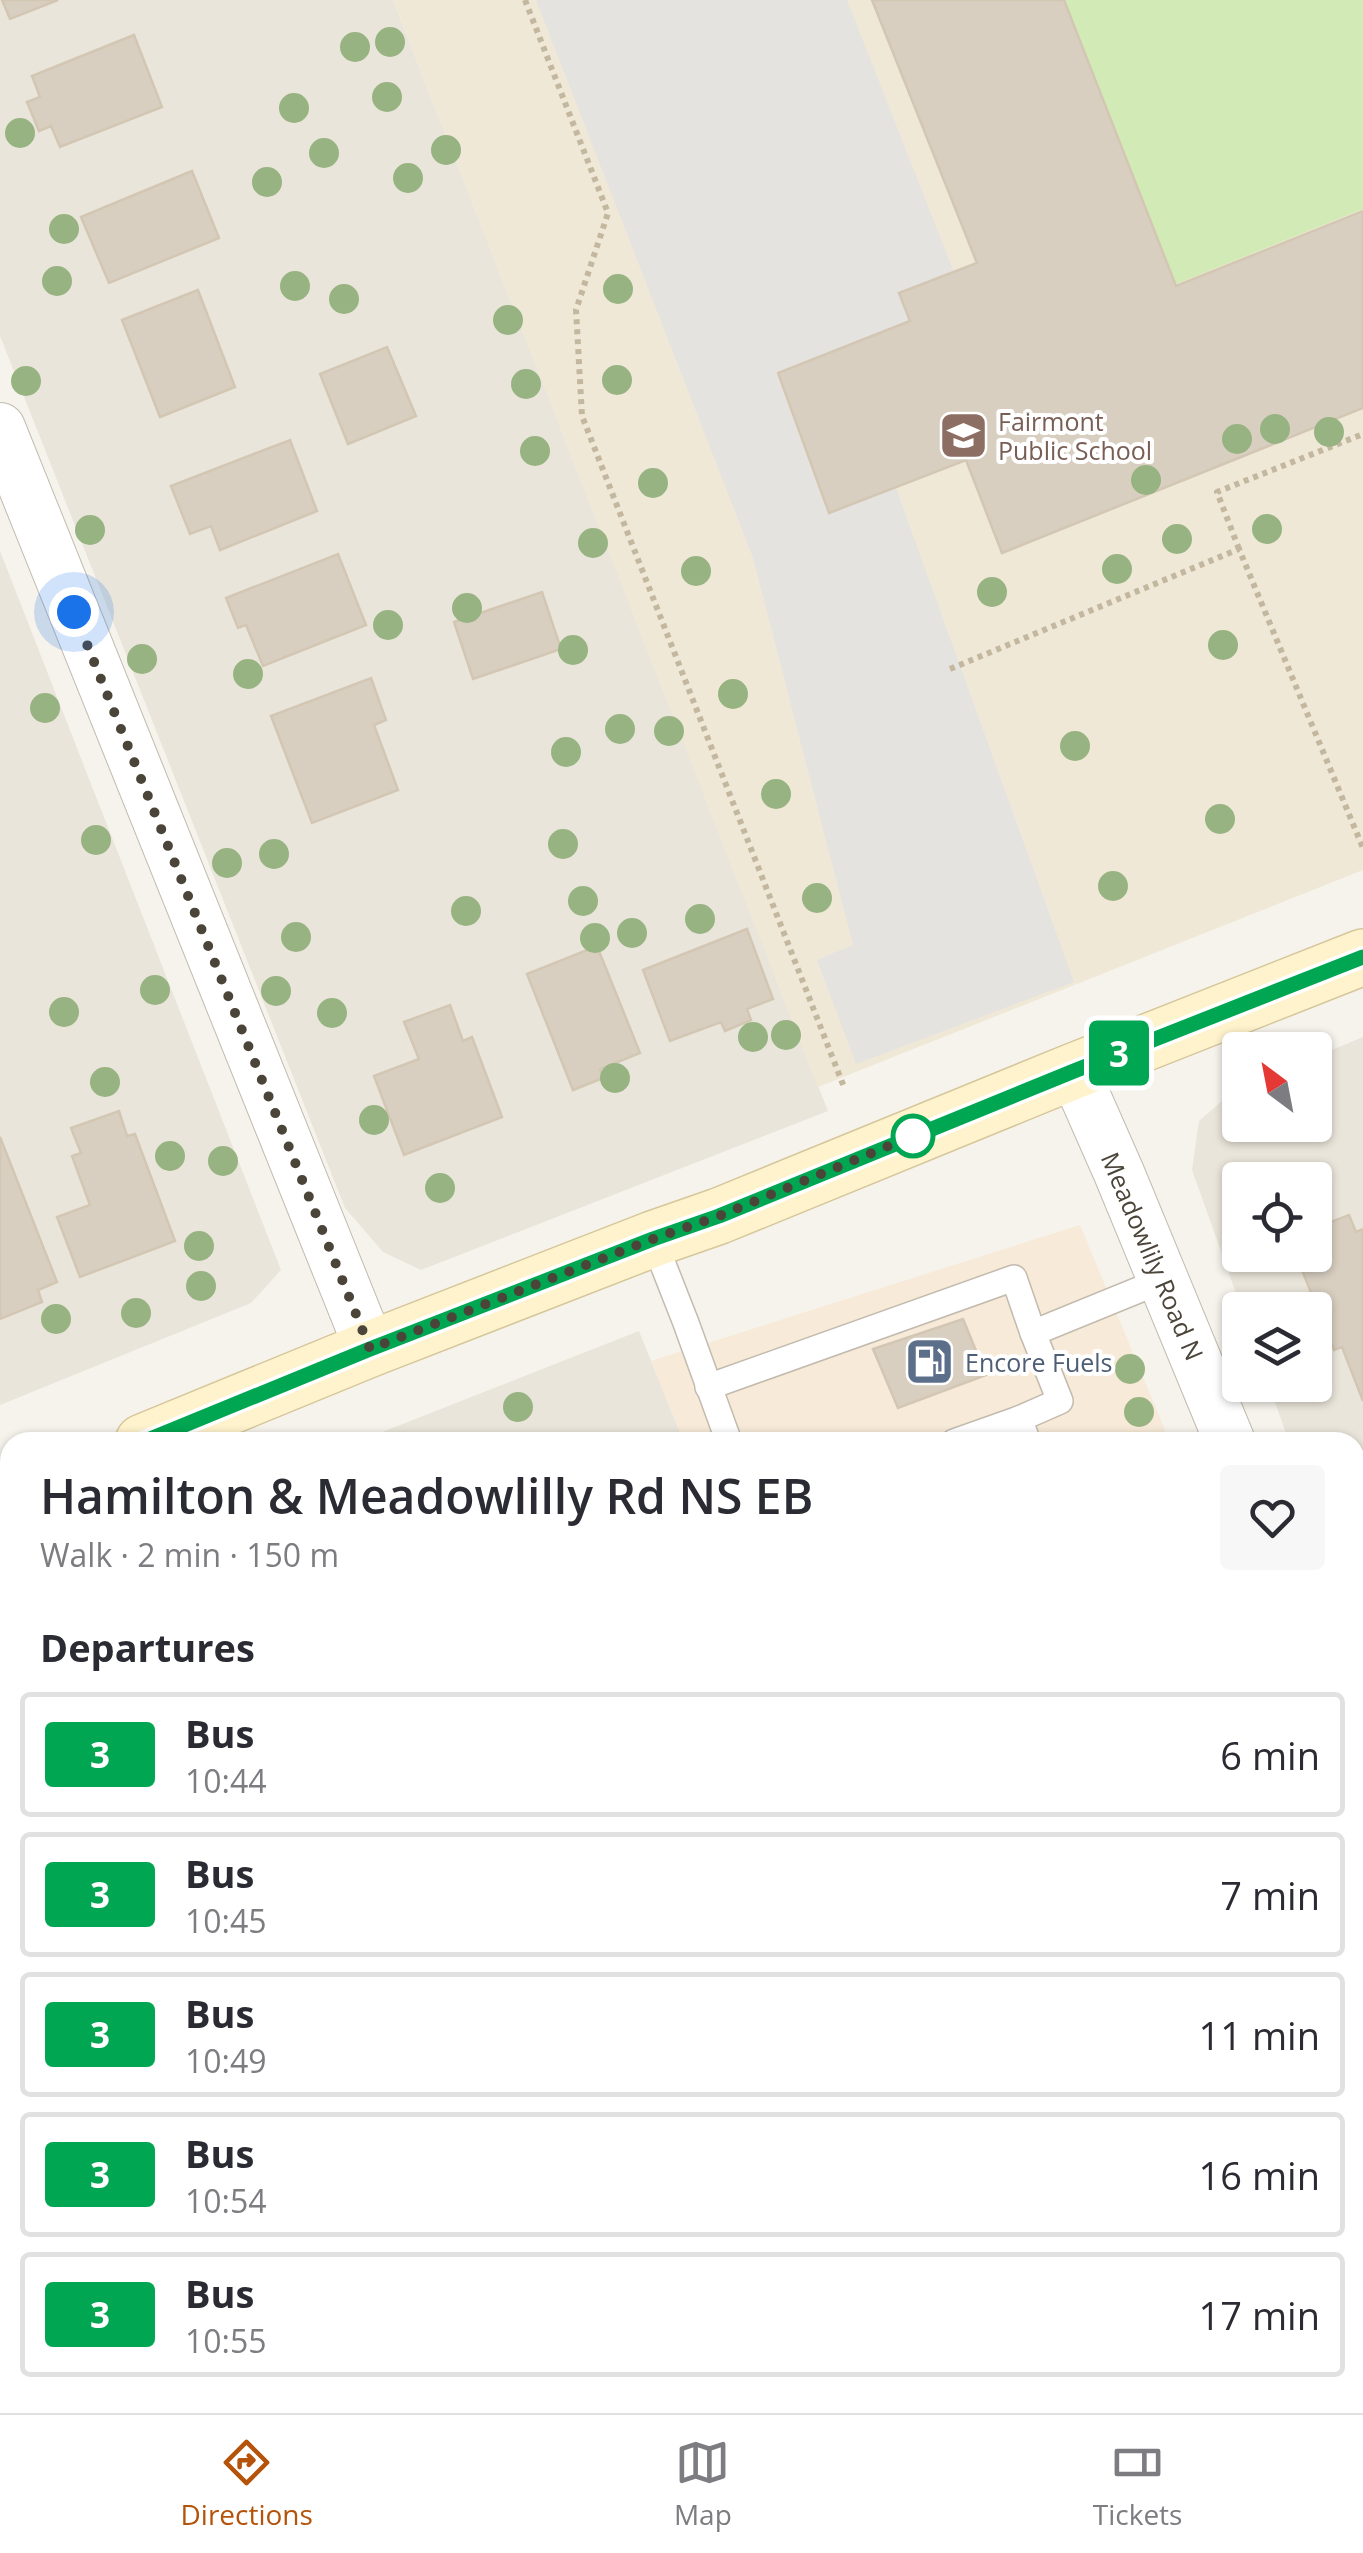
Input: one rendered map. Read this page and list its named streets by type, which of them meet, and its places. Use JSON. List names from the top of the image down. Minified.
{"streets":{"street":["Meadowlily Road N"]},"places":{"school or university":["Fairmont Public School"],"fuel station":["Encore Fuels"]},"lines":["bus line 3"],"north":"top left","page":{"on_map":"3","heading":[["Hamilton & Meadowlilly Rd NS EB","Walk · 2 min · 150 m"],"Departures"],"list":[{"mark":"3","name":"Bus","note":"10:44","value":"6 min"},{"mark":"3","name":"Bus","note":"10:45","value":"7 min"},{"mark":"3","name":"Bus","note":"10:49","value":"11 min"},{"mark":"3","name":"Bus","note":"10:54","value":"16 min"},{"mark":"3","name":"Bus","note":"10:55","value":"17 min"}],"tabs":["Directions","Map","Tickets"]}}
